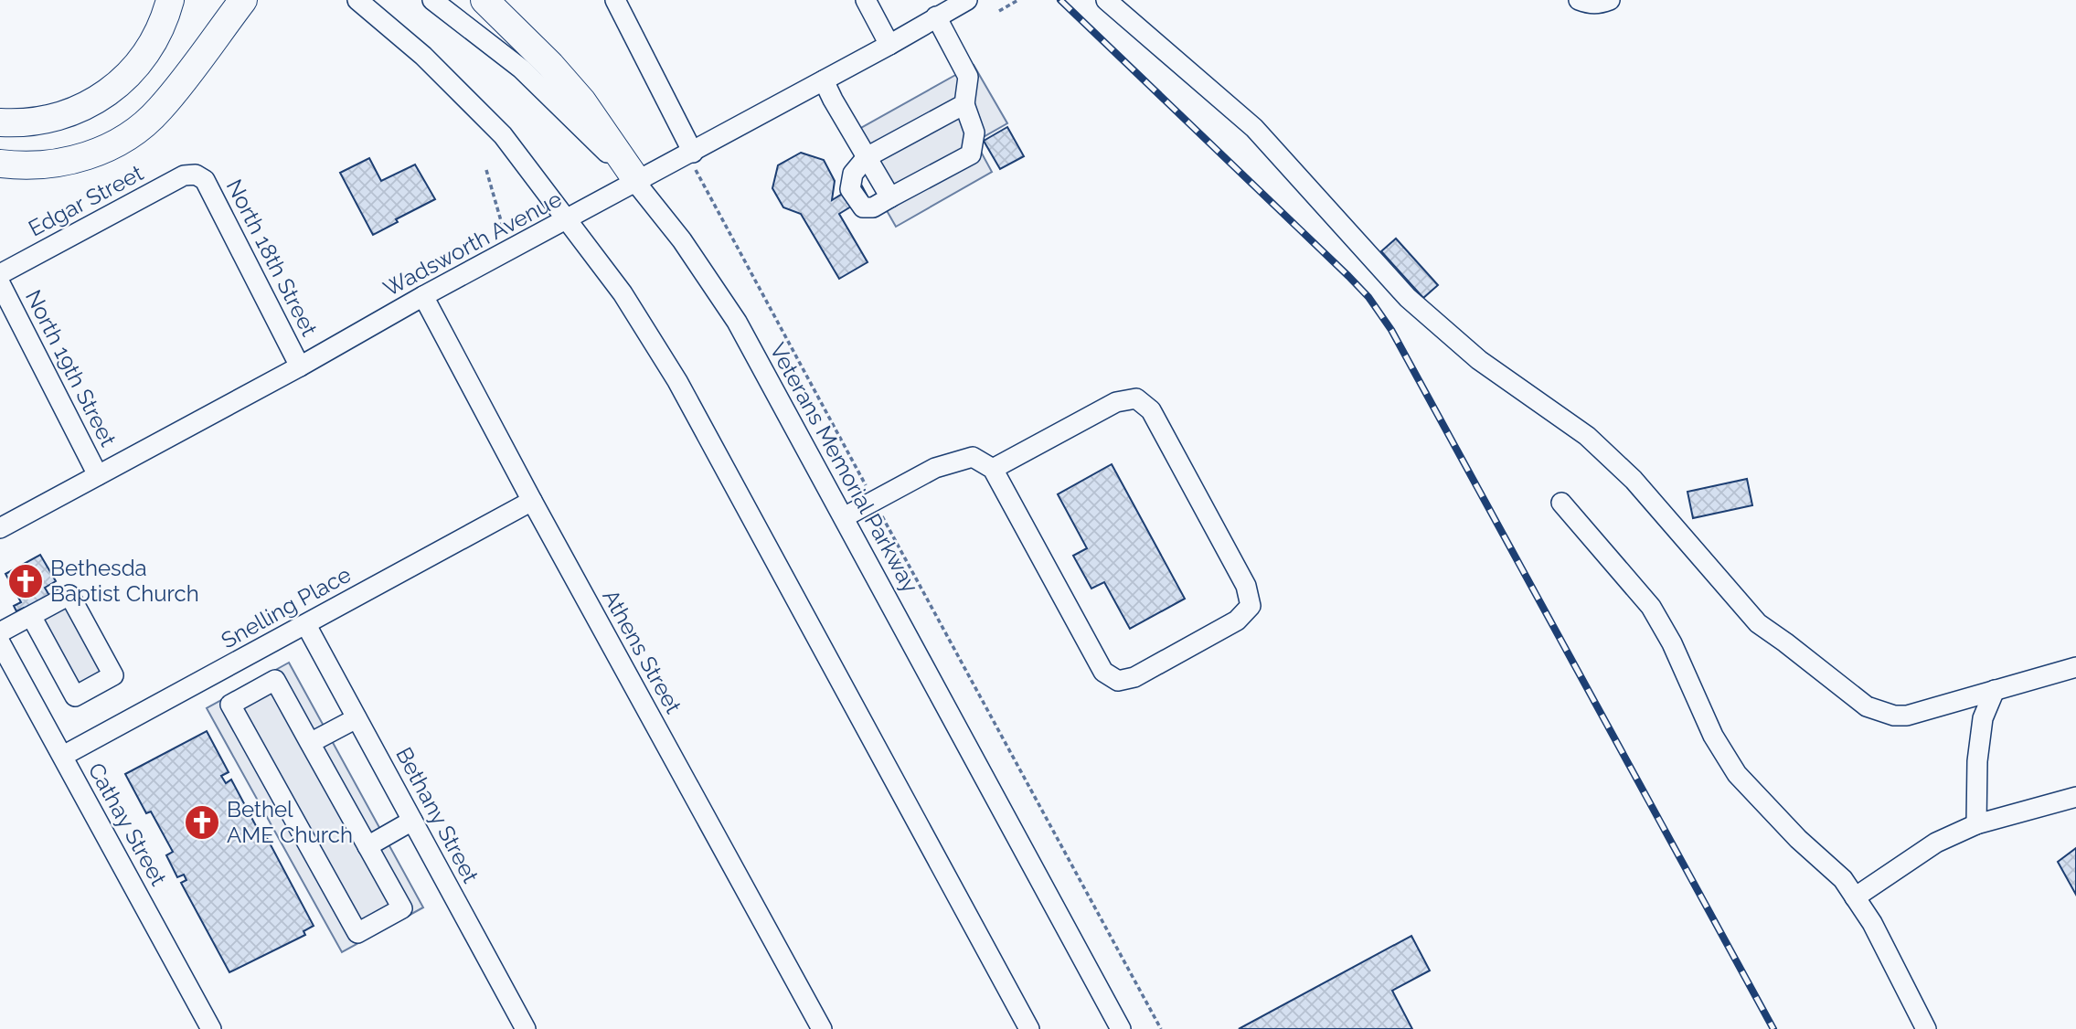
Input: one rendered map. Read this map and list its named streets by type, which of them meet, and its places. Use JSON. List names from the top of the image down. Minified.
{"streets":{"street":["Edgar Street","Wadsworth Avenue","North 18th Street","North 19th Street","Veterans Memorial Parkway","Snelling Place","Athens Street","Bethany Street","Cathay Street"]},"crossings":[["Edgar Street","North 18th Street"],["Wadsworth Avenue","North 18th Street"],["Wadsworth Avenue","North 19th Street"],["Wadsworth Avenue","Veterans Memorial Parkway"],["Wadsworth Avenue","Athens Street"],["Snelling Place","Athens Street"],["Snelling Place","Bethany Street"],["Snelling Place","Cathay Street"]],"places":{"church":["Bethesda Baptist Church","Bethel AME Church"]}}
